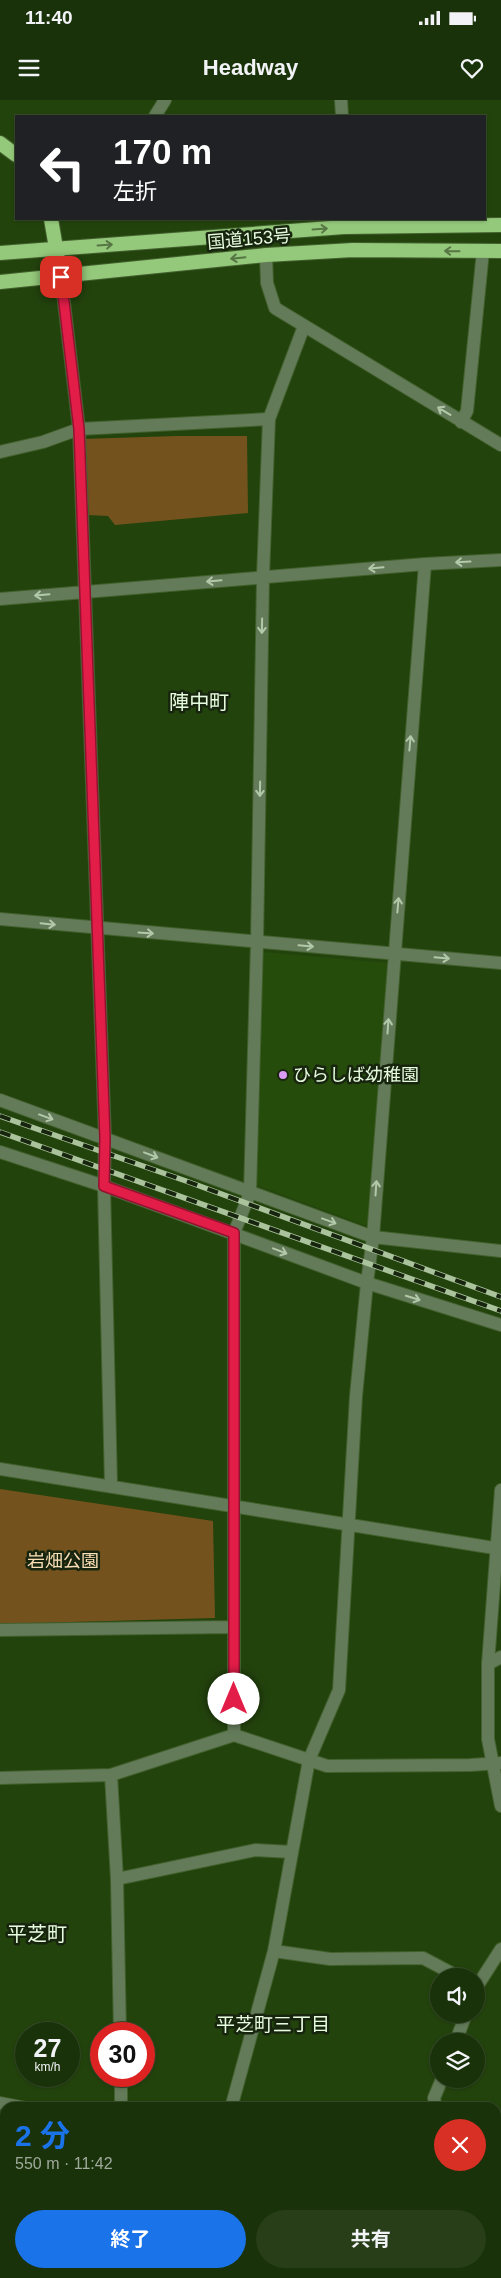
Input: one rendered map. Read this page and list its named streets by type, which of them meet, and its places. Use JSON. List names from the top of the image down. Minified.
{"streets":{"highway":["国道153号"]},"districts":["陣中町","平芝町","平芝町三丁目"],"parks":["岩畑公園"],"places":["ひらしば幼稚園"],"page":{"status":"11:40","header":"Headway","turn":["170 m","左折"],"speed":"27 km/h","limit":"30","heading":["2 分","550 m · 11:42"],"buttons":["終了","共有"]}}
